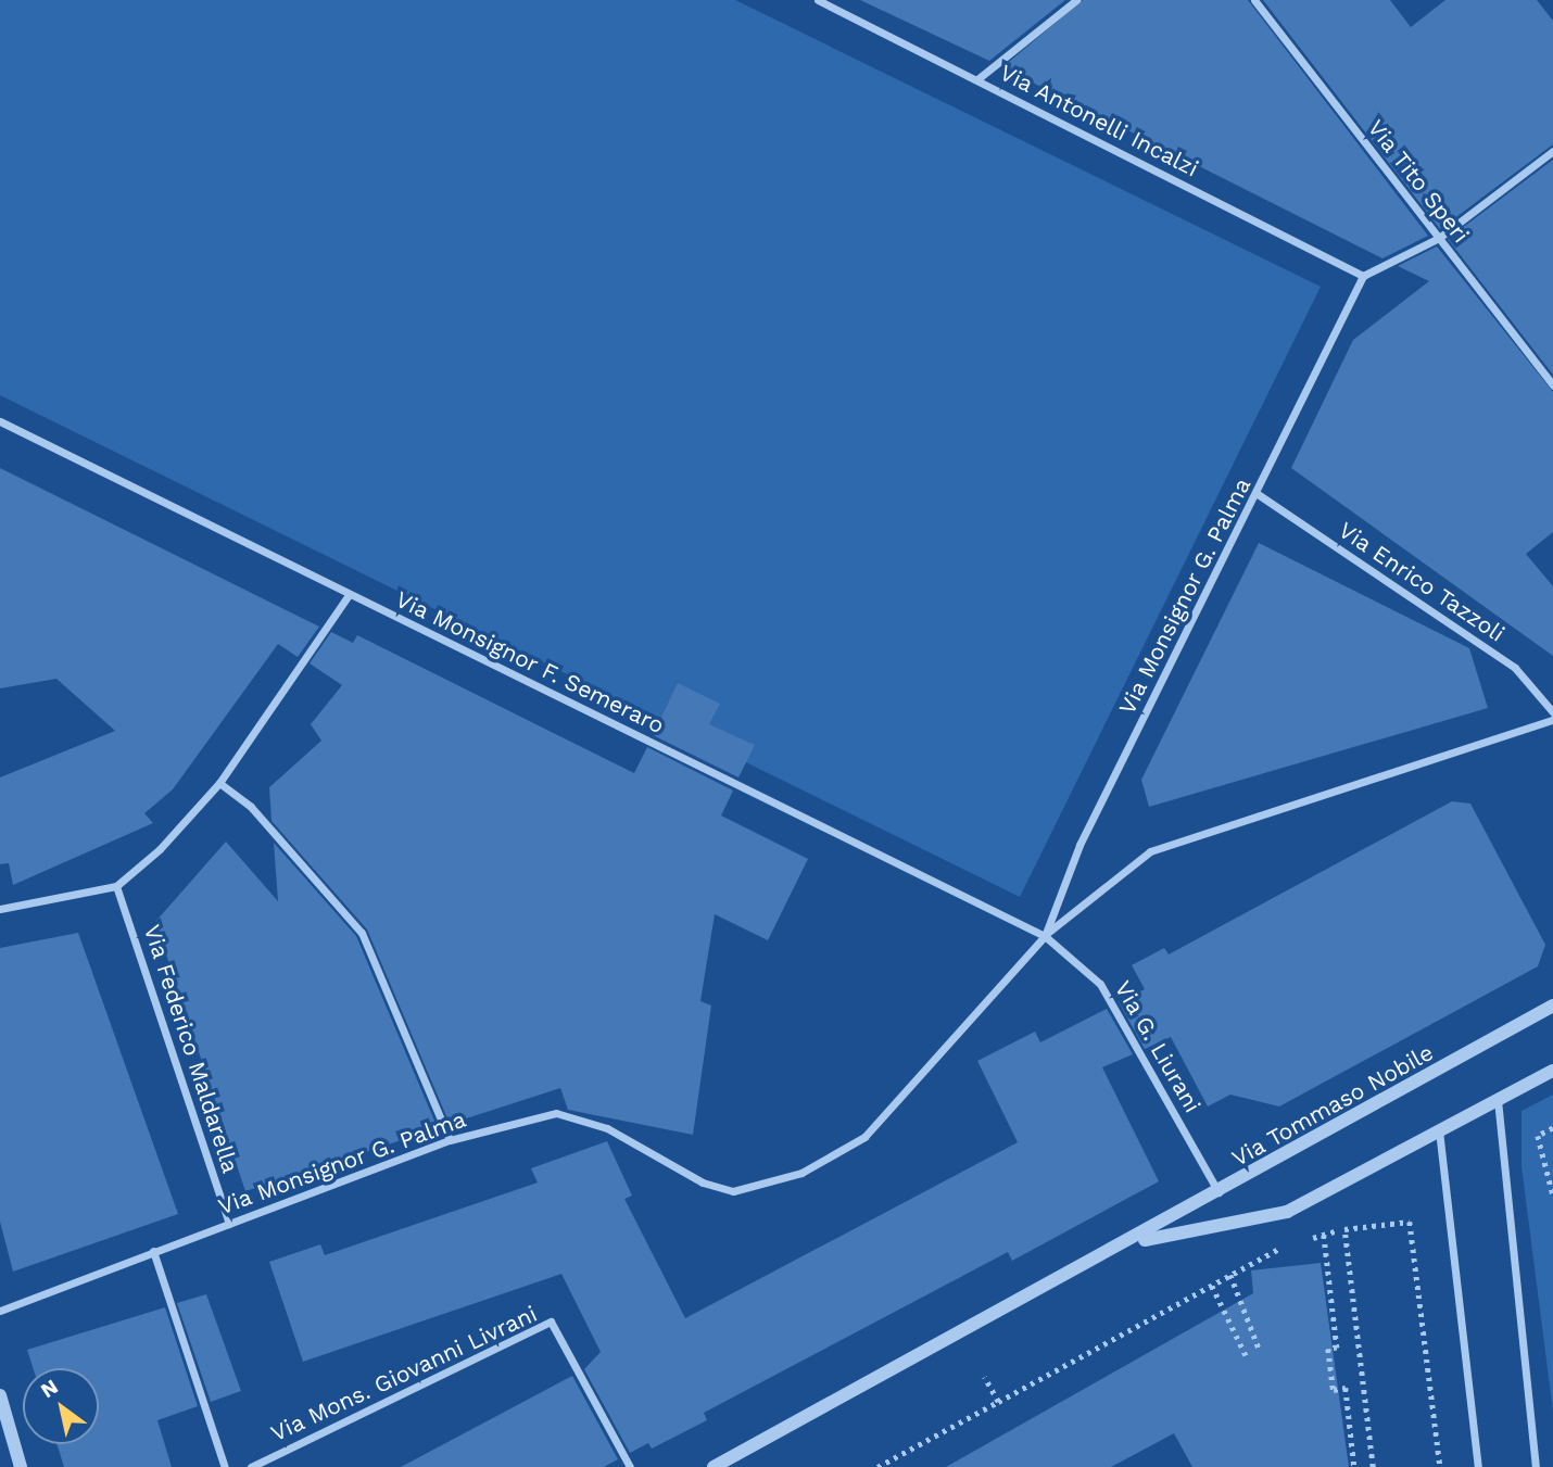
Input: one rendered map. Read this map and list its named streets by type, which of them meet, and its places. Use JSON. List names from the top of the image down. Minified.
{"streets":{"street":["Via Antonelli Incalzi","Via Tito Speri","Via Enrico Tazzoli","Via Monsignor G. Palma","Via Monsignor F. Semeraro","Via G. Liurani","Via Federico Maldarella","Via Tommaso Nobile","Via Mons. Giovanni Livrani"]},"crossings":[["Via Antonelli Incalzi","Via Monsignor G. Palma"],["Via Enrico Tazzoli","Via Monsignor G. Palma"],["Via Monsignor G. Palma","Via Monsignor F. Semeraro"],["Via Monsignor G. Palma","Via G. Liurani"],["Via Monsignor G. Palma","Via Federico Maldarella"],["Via Monsignor F. Semeraro","Via G. Liurani"],["Via G. Liurani","Via Tommaso Nobile"]],"north":"top left"}
